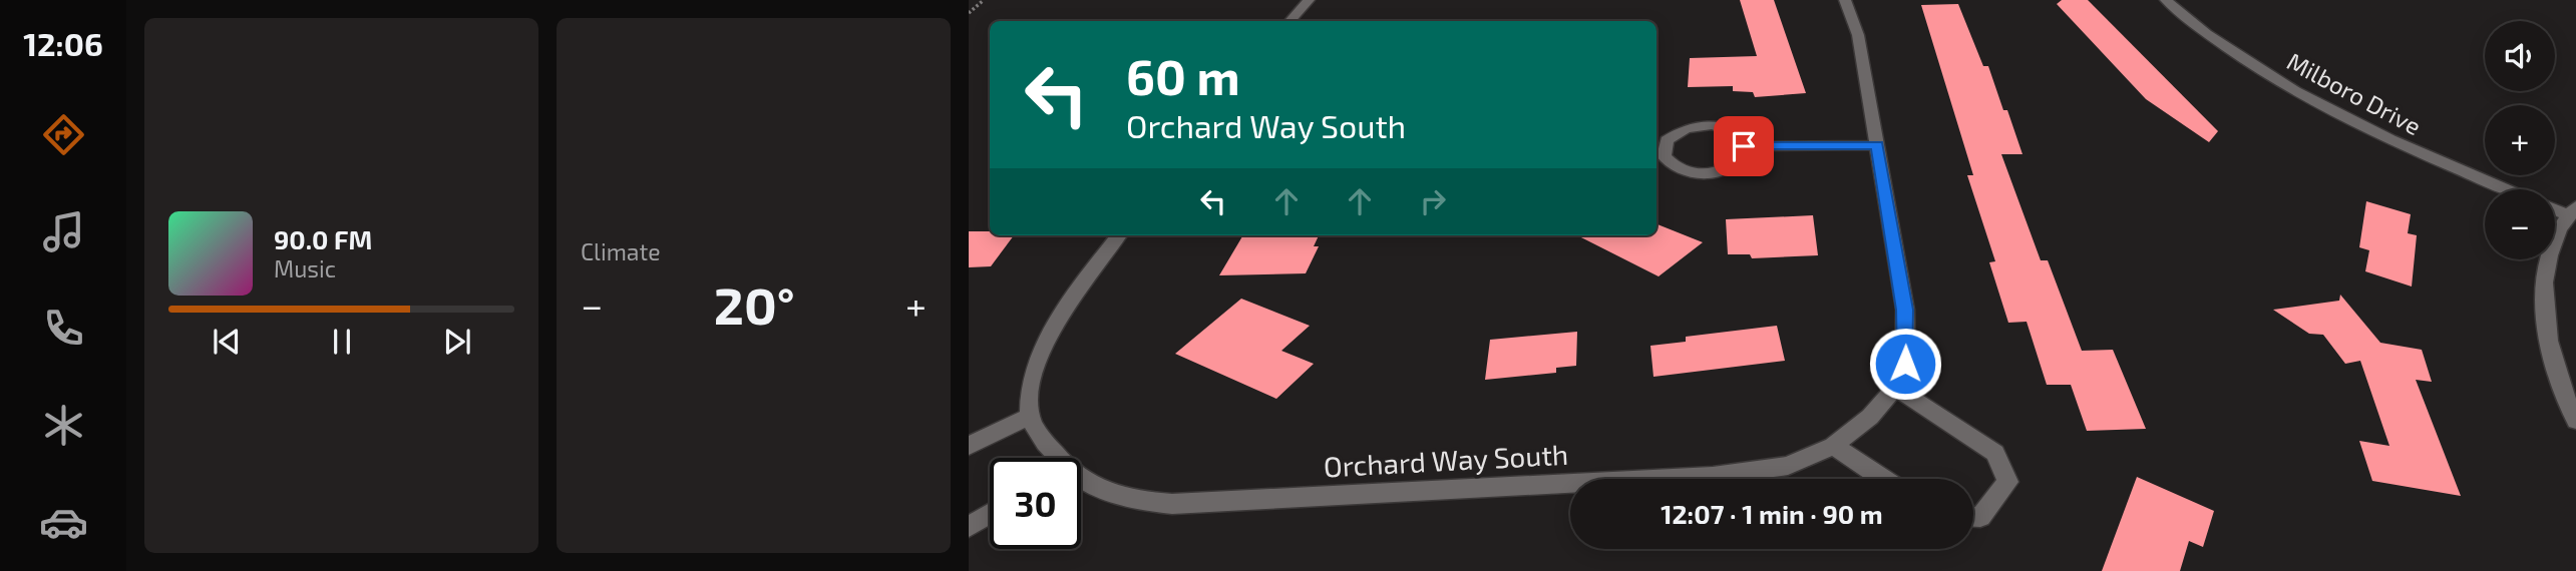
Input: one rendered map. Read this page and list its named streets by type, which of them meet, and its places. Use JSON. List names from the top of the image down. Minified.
{"streets":{"street":["Milboro Drive","Orchard Way South"]},"page":{"tabs":"12:06","tile":"Climate","map_buttons":["+","−"],"turn":["60 m","Orchard Way South"],"song":["90.0 FM","Music"],"heat":["−","20°","+"],"limit":"30","trip":"12:07 · 1 min · 90 m"}}
